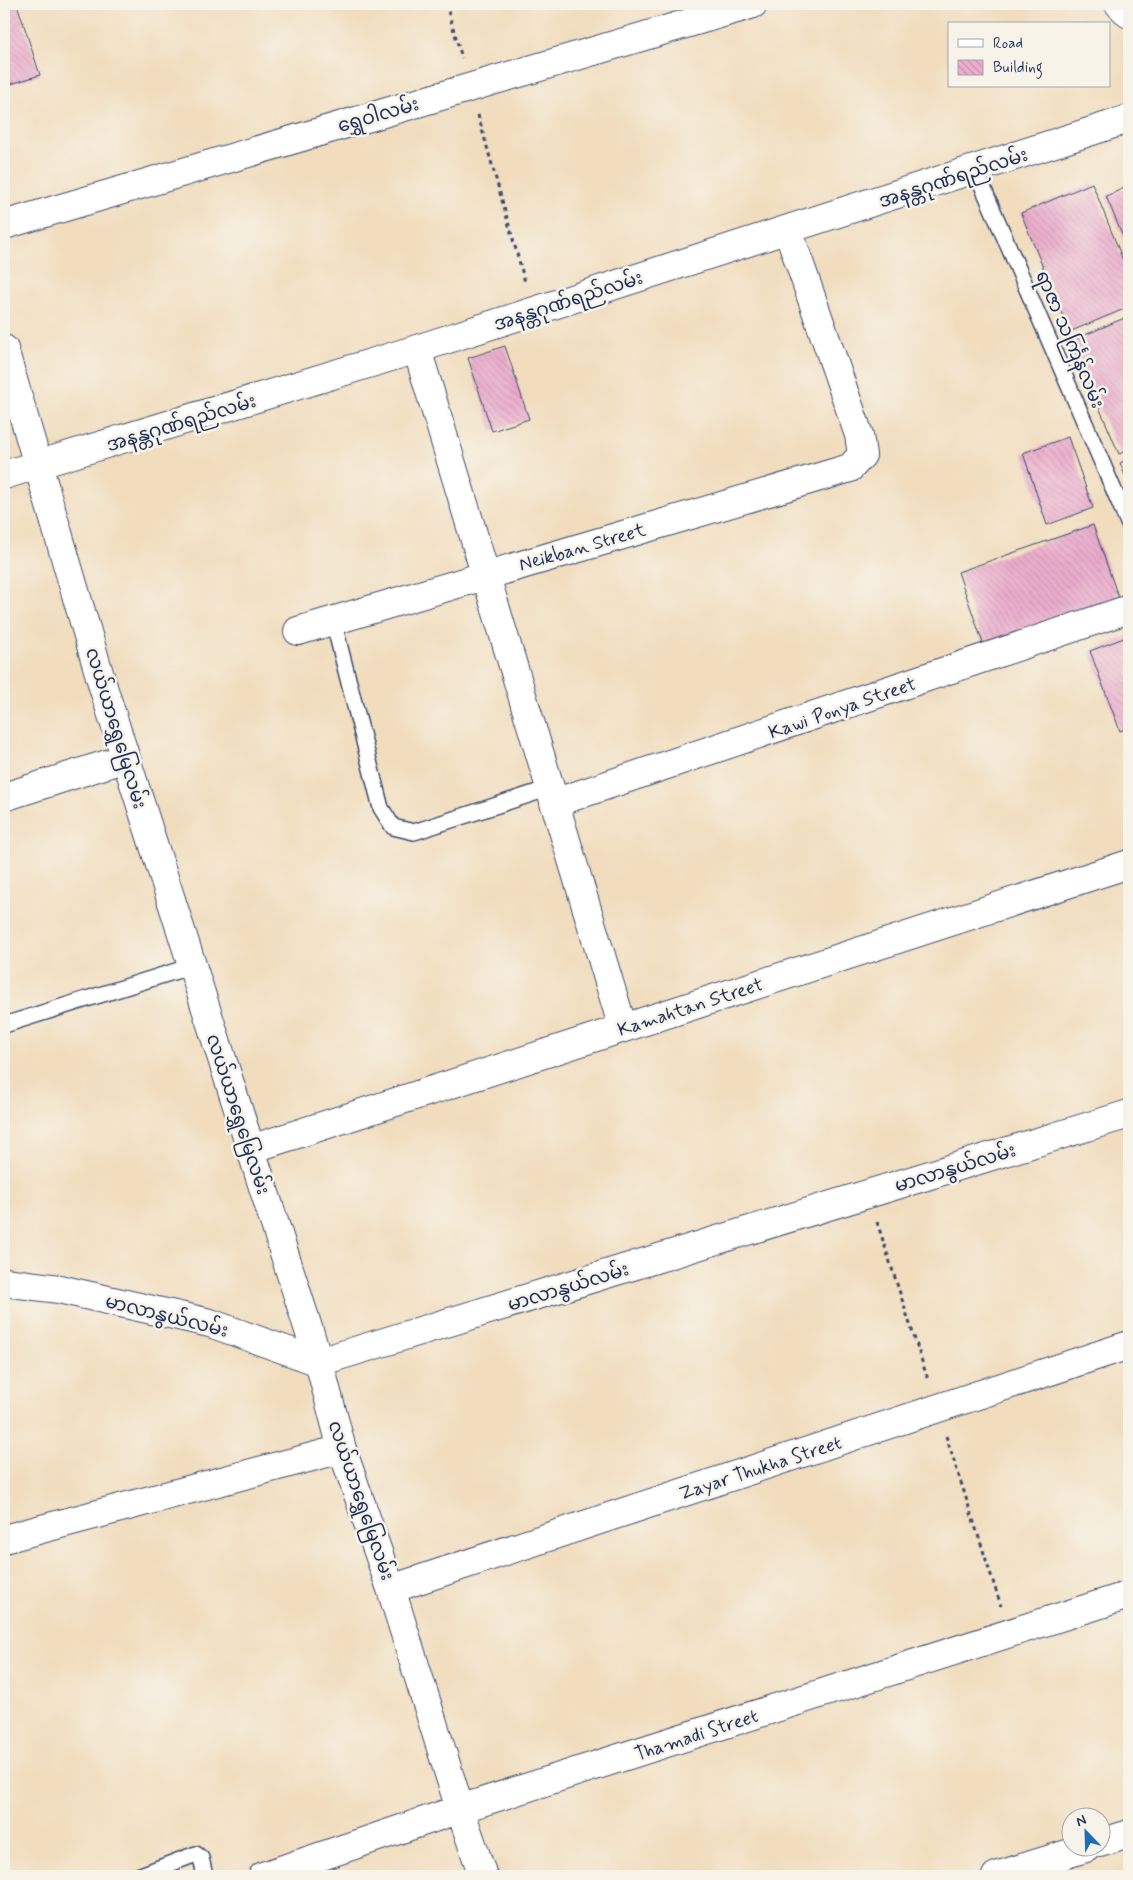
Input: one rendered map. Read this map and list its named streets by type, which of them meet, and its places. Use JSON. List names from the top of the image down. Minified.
{"streets":{"street":["ရွှေဝါလမ်း","အနန္တဂုဏ်ရည်လမ်း","Neikban Street","Kawi Ponya Street","လယ်ယာရွှေမြေလမ်း","Kamahtan Street","မာလာနွယ်လမ်း","Zayar Thukha Street","Thamadi Street"],"lane":["ရာဇာ သင်္ကြန်လမ်း"]},"crossings":[["အနန္တဂုဏ်ရည်လမ်း","ရာဇာ သင်္ကြန်လမ်း"],["အနန္တဂုဏ်ရည်လမ်း","Neikban Street"],["အနန္တဂုဏ်ရည်လမ်း","လယ်ယာရွှေမြေလမ်း"],["လယ်ယာရွှေမြေလမ်း","Kamahtan Street"],["လယ်ယာရွှေမြေလမ်း","မာလာနွယ်လမ်း"],["လယ်ယာရွှေမြေလမ်း","Zayar Thukha Street"],["လယ်ယာရွှေမြေလမ်း","Thamadi Street"]],"legend":["Road","Building"],"north":"top left"}
